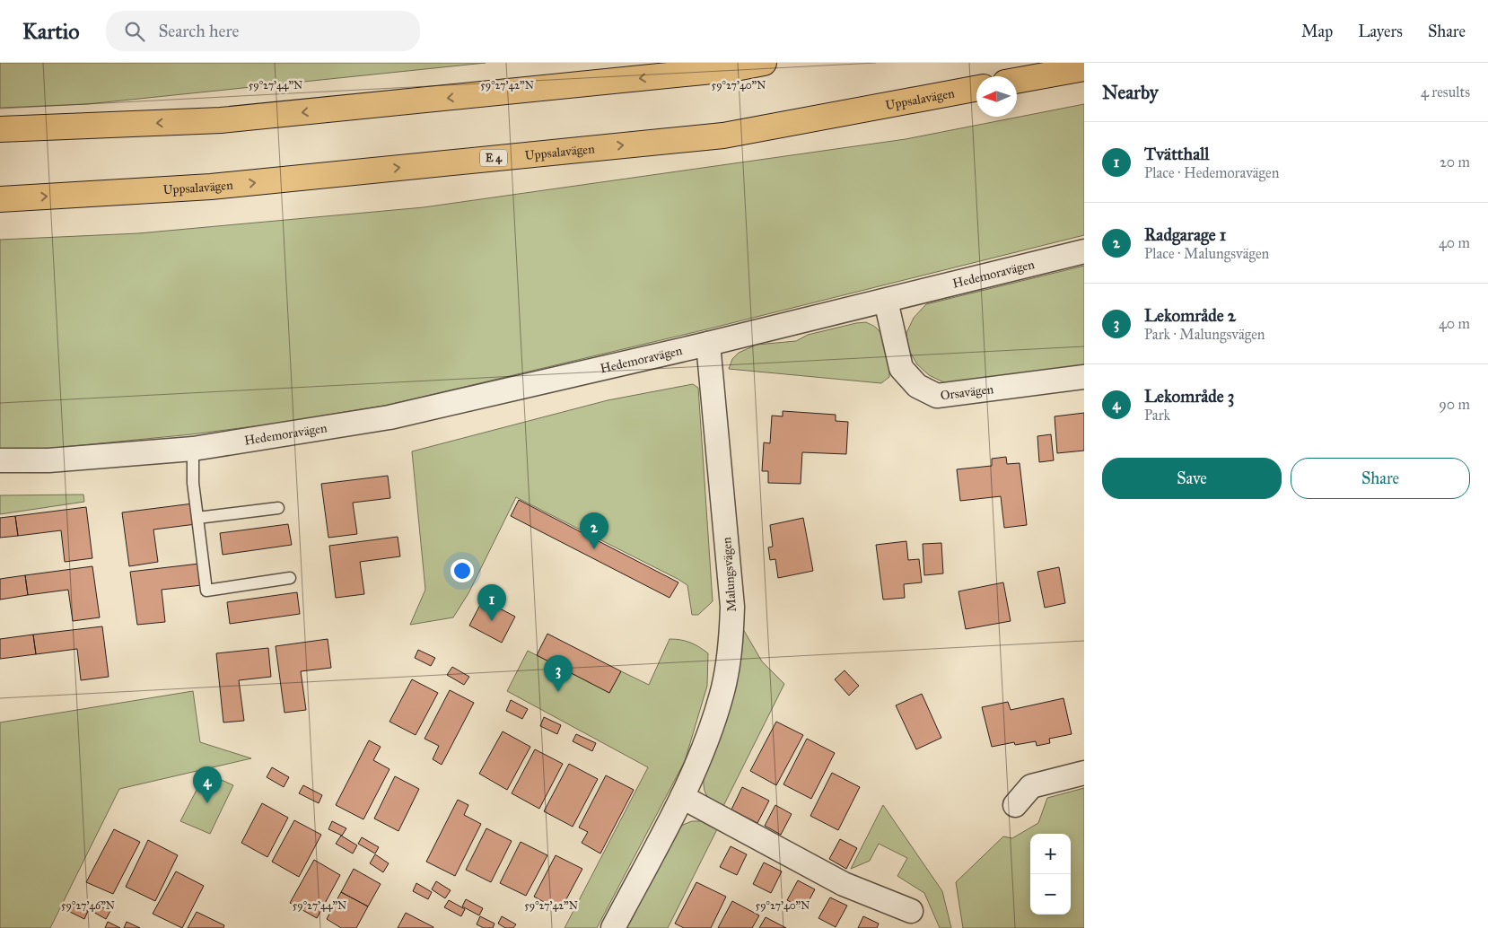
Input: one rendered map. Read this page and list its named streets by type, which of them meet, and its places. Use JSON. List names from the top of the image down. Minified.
{"streets":{"highway":["Uppsalavägen","E 4"],"street":["Hedemoravägen","Orsavägen","Malungsvägen"]},"crossings":[["Hedemoravägen","Orsavägen"],["Hedemoravägen","Malungsvägen"]],"north":"left","page":{"header":"Kartio","search":"Search here","nav":["Map","Layers","Share"],"heading":["Nearby","4 results"],"list":[{"mark":"1","name":"Tvätthall","note":"Place · Hedemoravägen","value":"20 m"},{"mark":"2","name":"Radgarage 1","note":"Place · Malungsvägen","value":"40 m"},{"mark":"3","name":"Lekområde 2","note":"Park · Malungsvägen","value":"40 m"},{"mark":"4","name":"Lekområde 3","note":"Park","value":"90 m"}],"buttons":["Save","Share"],"pins":["2","1","3","4"],"map_buttons":["+","−"]},"coordinates":["59°27'44\"N","59°27'42\"N","59°27'40\"N","59°27'46\"N"]}
